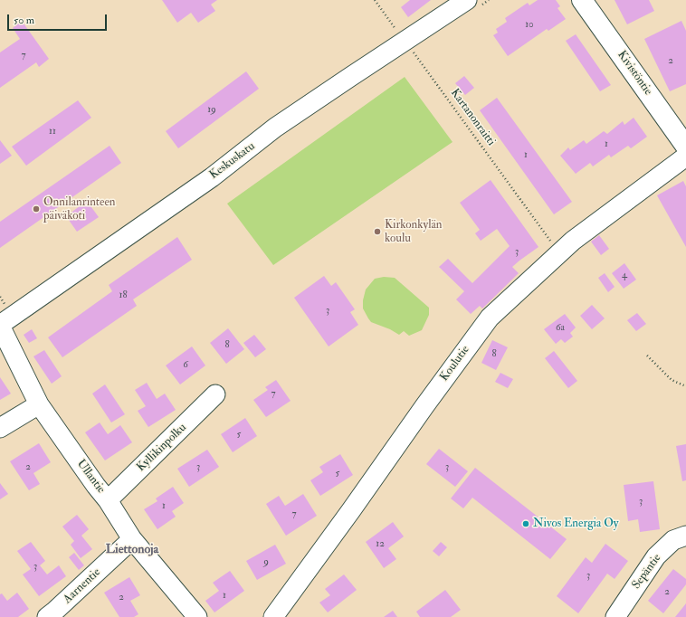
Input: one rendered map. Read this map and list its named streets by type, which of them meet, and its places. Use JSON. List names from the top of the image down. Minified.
{"streets":{"main road":["Kivistöntie"],"street":["Keskuskatu","Koulutie","Kyllikinpolku","Ullantie","Sepäntie","Aarnentie"],"path":["Kartanonraitti"]},"crossings":[["Kartanonraitti","Keskuskatu"],["Keskuskatu","Ullantie"],["Kyllikinpolku","Ullantie"],["Ullantie","Aarnentie"]],"districts":["Liettonoja"],"places":["Onnilanrinteen päiväkoti","Kirkonkylän koulu","Nivos Energia Oy"],"house_numbers":["10","7","2","19","11","1","1","3","4","18","3","6a","8","8","6","7","5","2","3","3","5","3","1","7","12","9","3","3","2","1","2"],"scale_bar":"50 m"}
